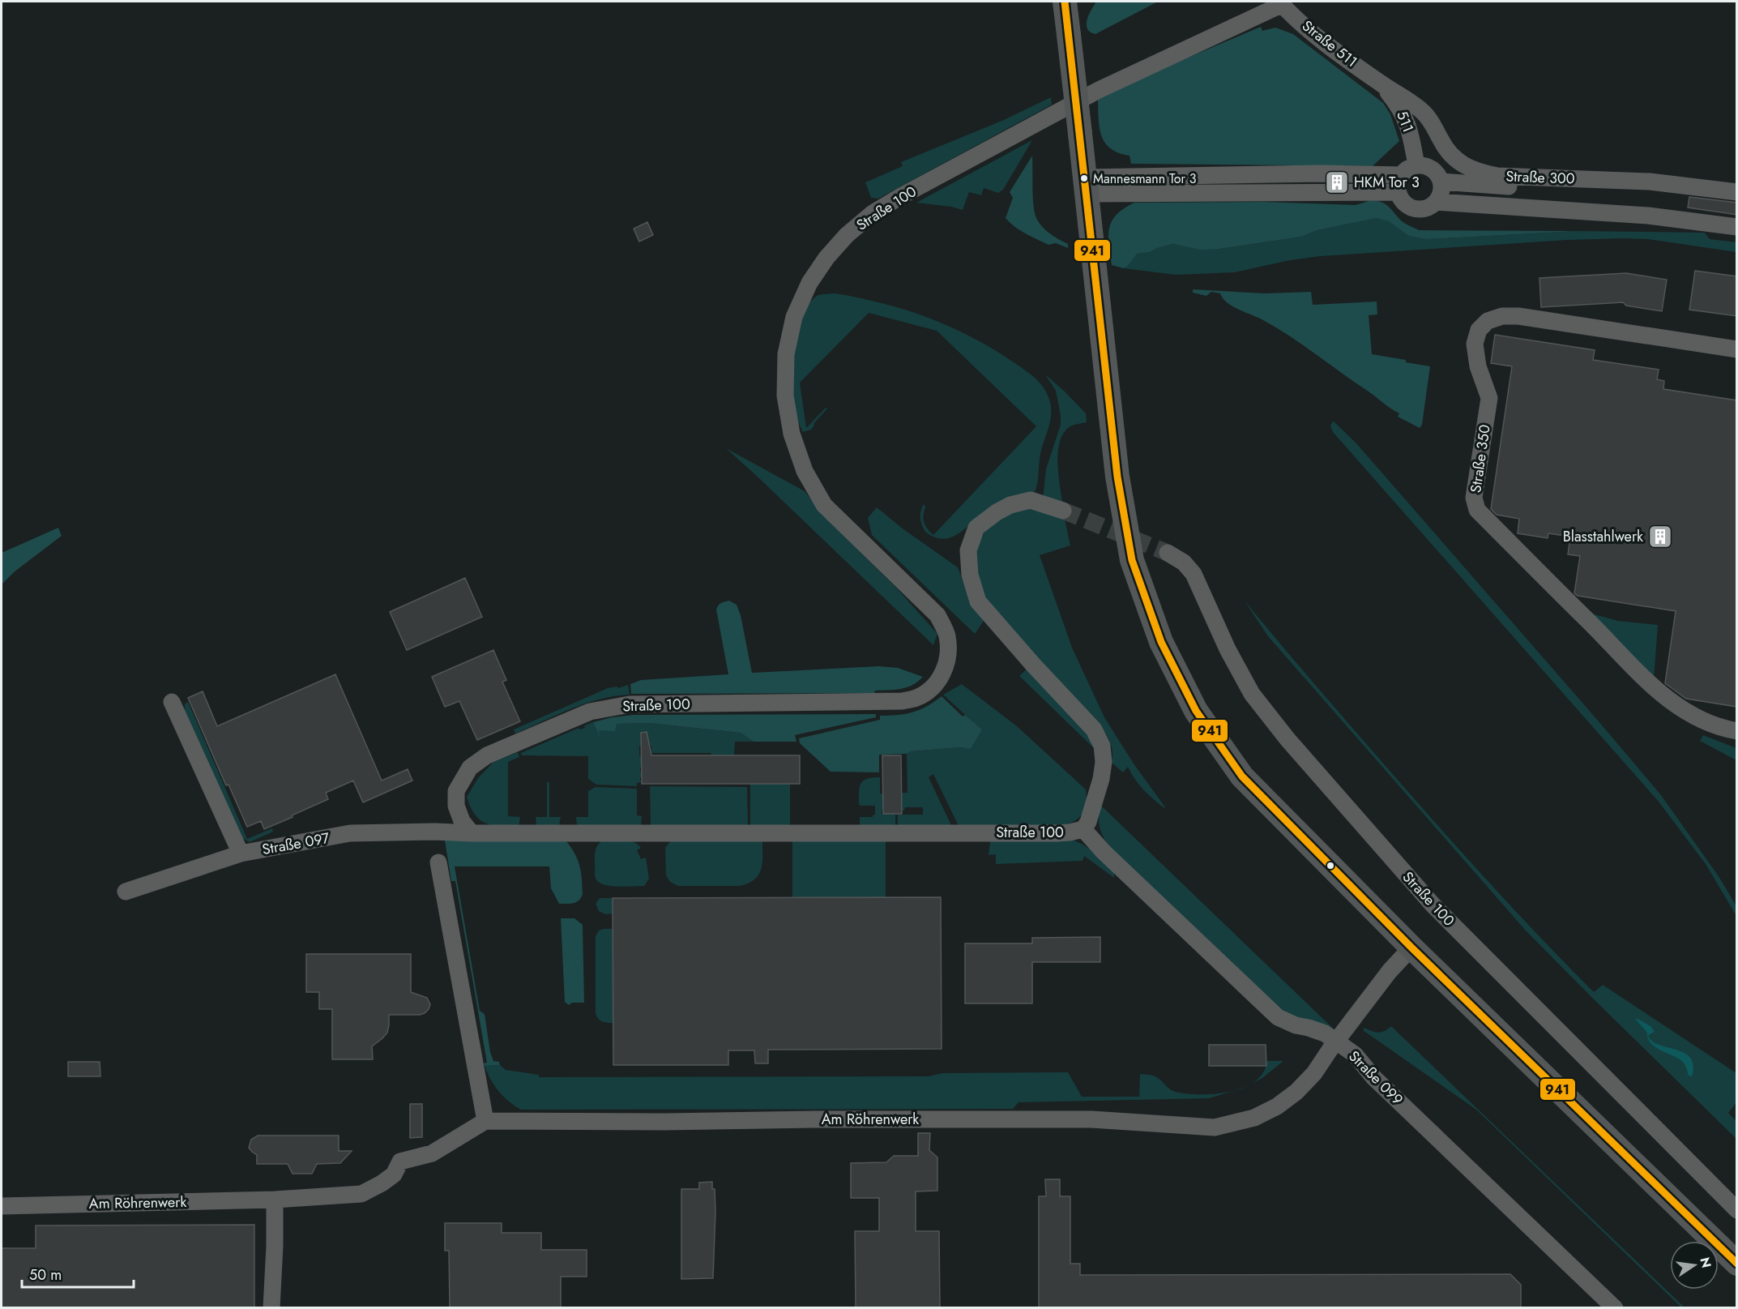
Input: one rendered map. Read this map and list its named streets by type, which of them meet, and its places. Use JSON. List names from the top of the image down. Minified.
{"streets":{"street":["Straße 511","511","Straße 300","Straße 100","Straße 350","Straße 097","Straße 099","Am Röhrenwerk"]},"crossings":[["Straße 511","511"],["Straße 511","Straße 300"],["Straße 511","Straße 100"],["511","Straße 300"],["Straße 100","Straße 097"],["Straße 100","Straße 099"]],"places":{"other":["Mannesmann Tor 3"],"building":["HKM Tor 3","Blasstahlwerk"]},"lines":["transit line 941"],"scale_bar":"50 m","north":"right"}
